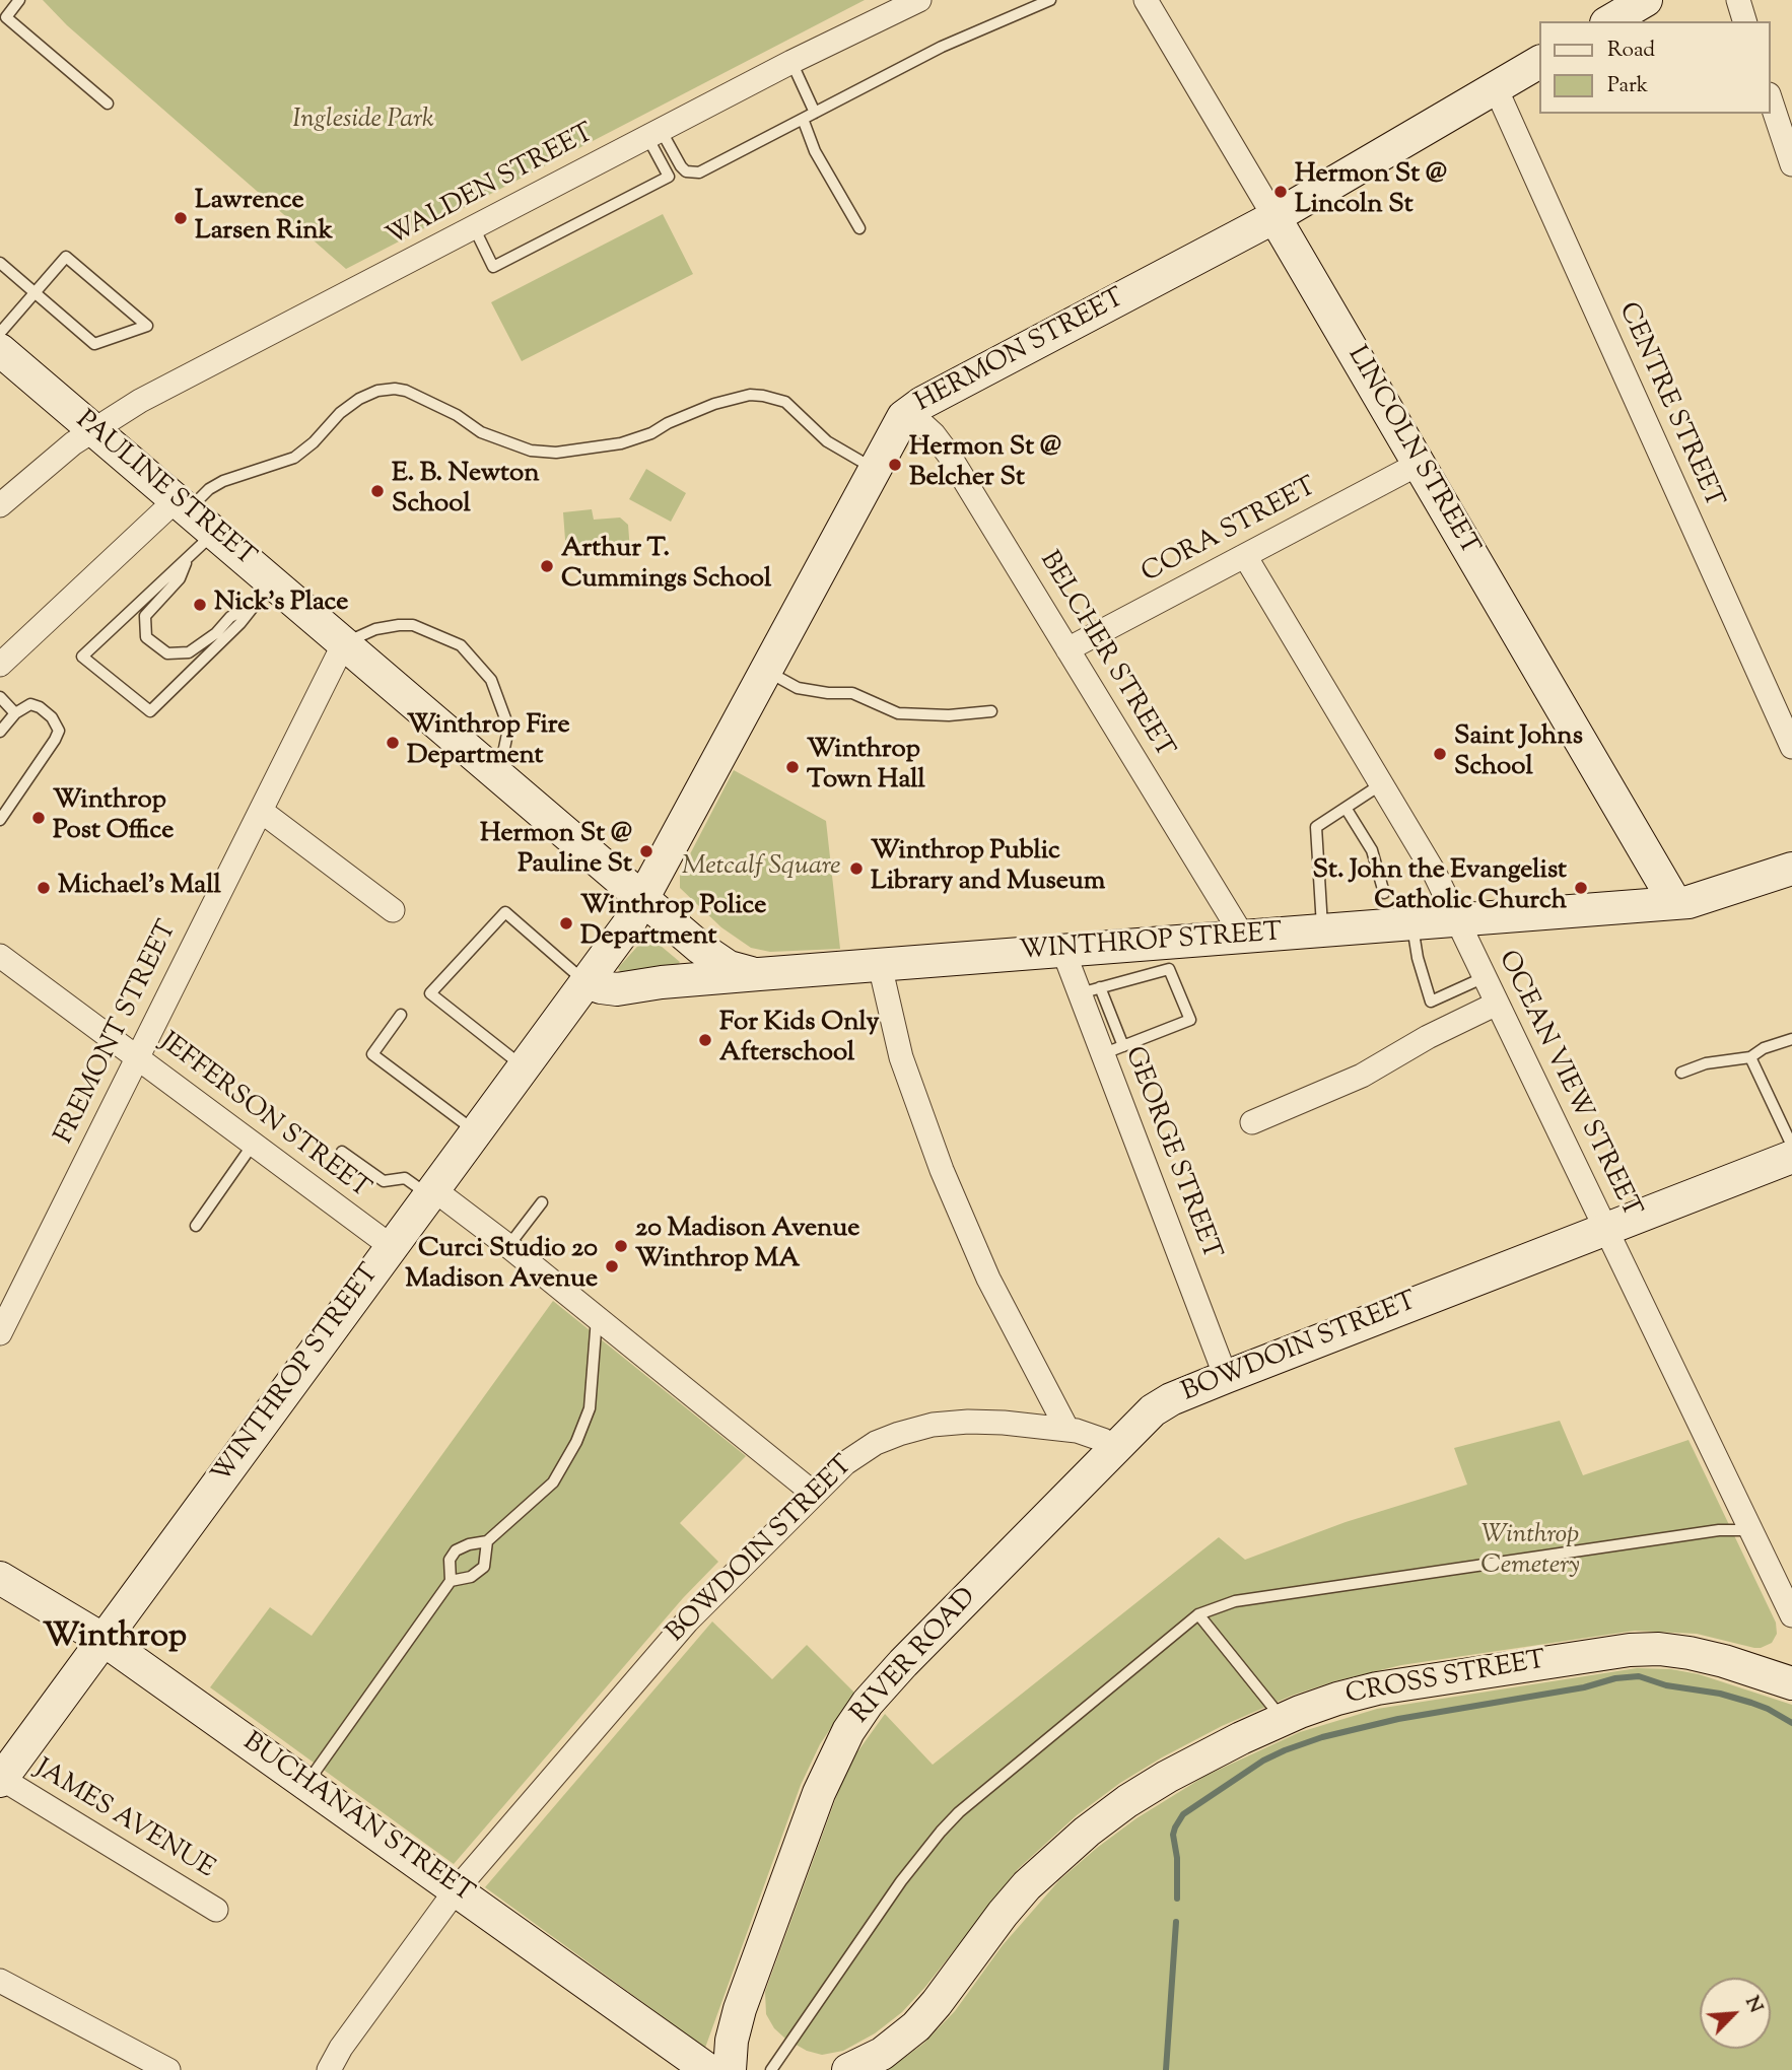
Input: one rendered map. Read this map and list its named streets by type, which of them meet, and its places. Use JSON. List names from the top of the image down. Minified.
{"streets":{"street":["WALDEN STREET","HERMON STREET","CENTRE STREET","LINCOLN STREET","PAULINE STREET","CORA STREET","BELCHER STREET","WINTHROP STREET","FREMONT STREET","OCEAN VIEW STREET","JEFFERSON STREET","GEORGE STREET","BOWDOIN STREET","RIVER ROAD","CROSS STREET","BUCHANAN STREET","JAMES AVENUE"]},"crossings":[["WALDEN STREET","PAULINE STREET"],["HERMON STREET","CENTRE STREET"],["HERMON STREET","LINCOLN STREET"],["HERMON STREET","PAULINE STREET"],["HERMON STREET","BELCHER STREET"],["HERMON STREET","WINTHROP STREET"],["LINCOLN STREET","CORA STREET"],["LINCOLN STREET","WINTHROP STREET"],["PAULINE STREET","WINTHROP STREET"],["PAULINE STREET","FREMONT STREET"],["CORA STREET","BELCHER STREET"],["CORA STREET","OCEAN VIEW STREET"],["BELCHER STREET","WINTHROP STREET"],["WINTHROP STREET","OCEAN VIEW STREET"],["WINTHROP STREET","JEFFERSON STREET"],["WINTHROP STREET","GEORGE STREET"],["WINTHROP STREET","BUCHANAN STREET"],["WINTHROP STREET","JAMES AVENUE"],["FREMONT STREET","JEFFERSON STREET"],["OCEAN VIEW STREET","BOWDOIN STREET"],["GEORGE STREET","BOWDOIN STREET"],["BOWDOIN STREET","RIVER ROAD"],["BOWDOIN STREET","BUCHANAN STREET"]],"districts":["Winthrop"],"parks":["Ingleside Park","Metcalf Square","Winthrop Cemetery"],"places":["Hermon St @ Lincoln St","Lawrence Larsen Rink","Hermon St @ Belcher St","E. B. Newton School","Arthur T. Cummings School","Nick's Place","Winthrop Fire Department","Saint Johns School","Winthrop Town Hall","Winthrop Post Office","Hermon St @ Pauline St","Winthrop Public Library and Museum","Michael's Mall","St. John the Evangelist Catholic Church","Winthrop Police Department","For Kids Only Afterschool","20 Madison Avenue Winthrop MA","Curci Studio 20 Madison Avenue"],"legend":["Road","Park"],"north":"top right"}
